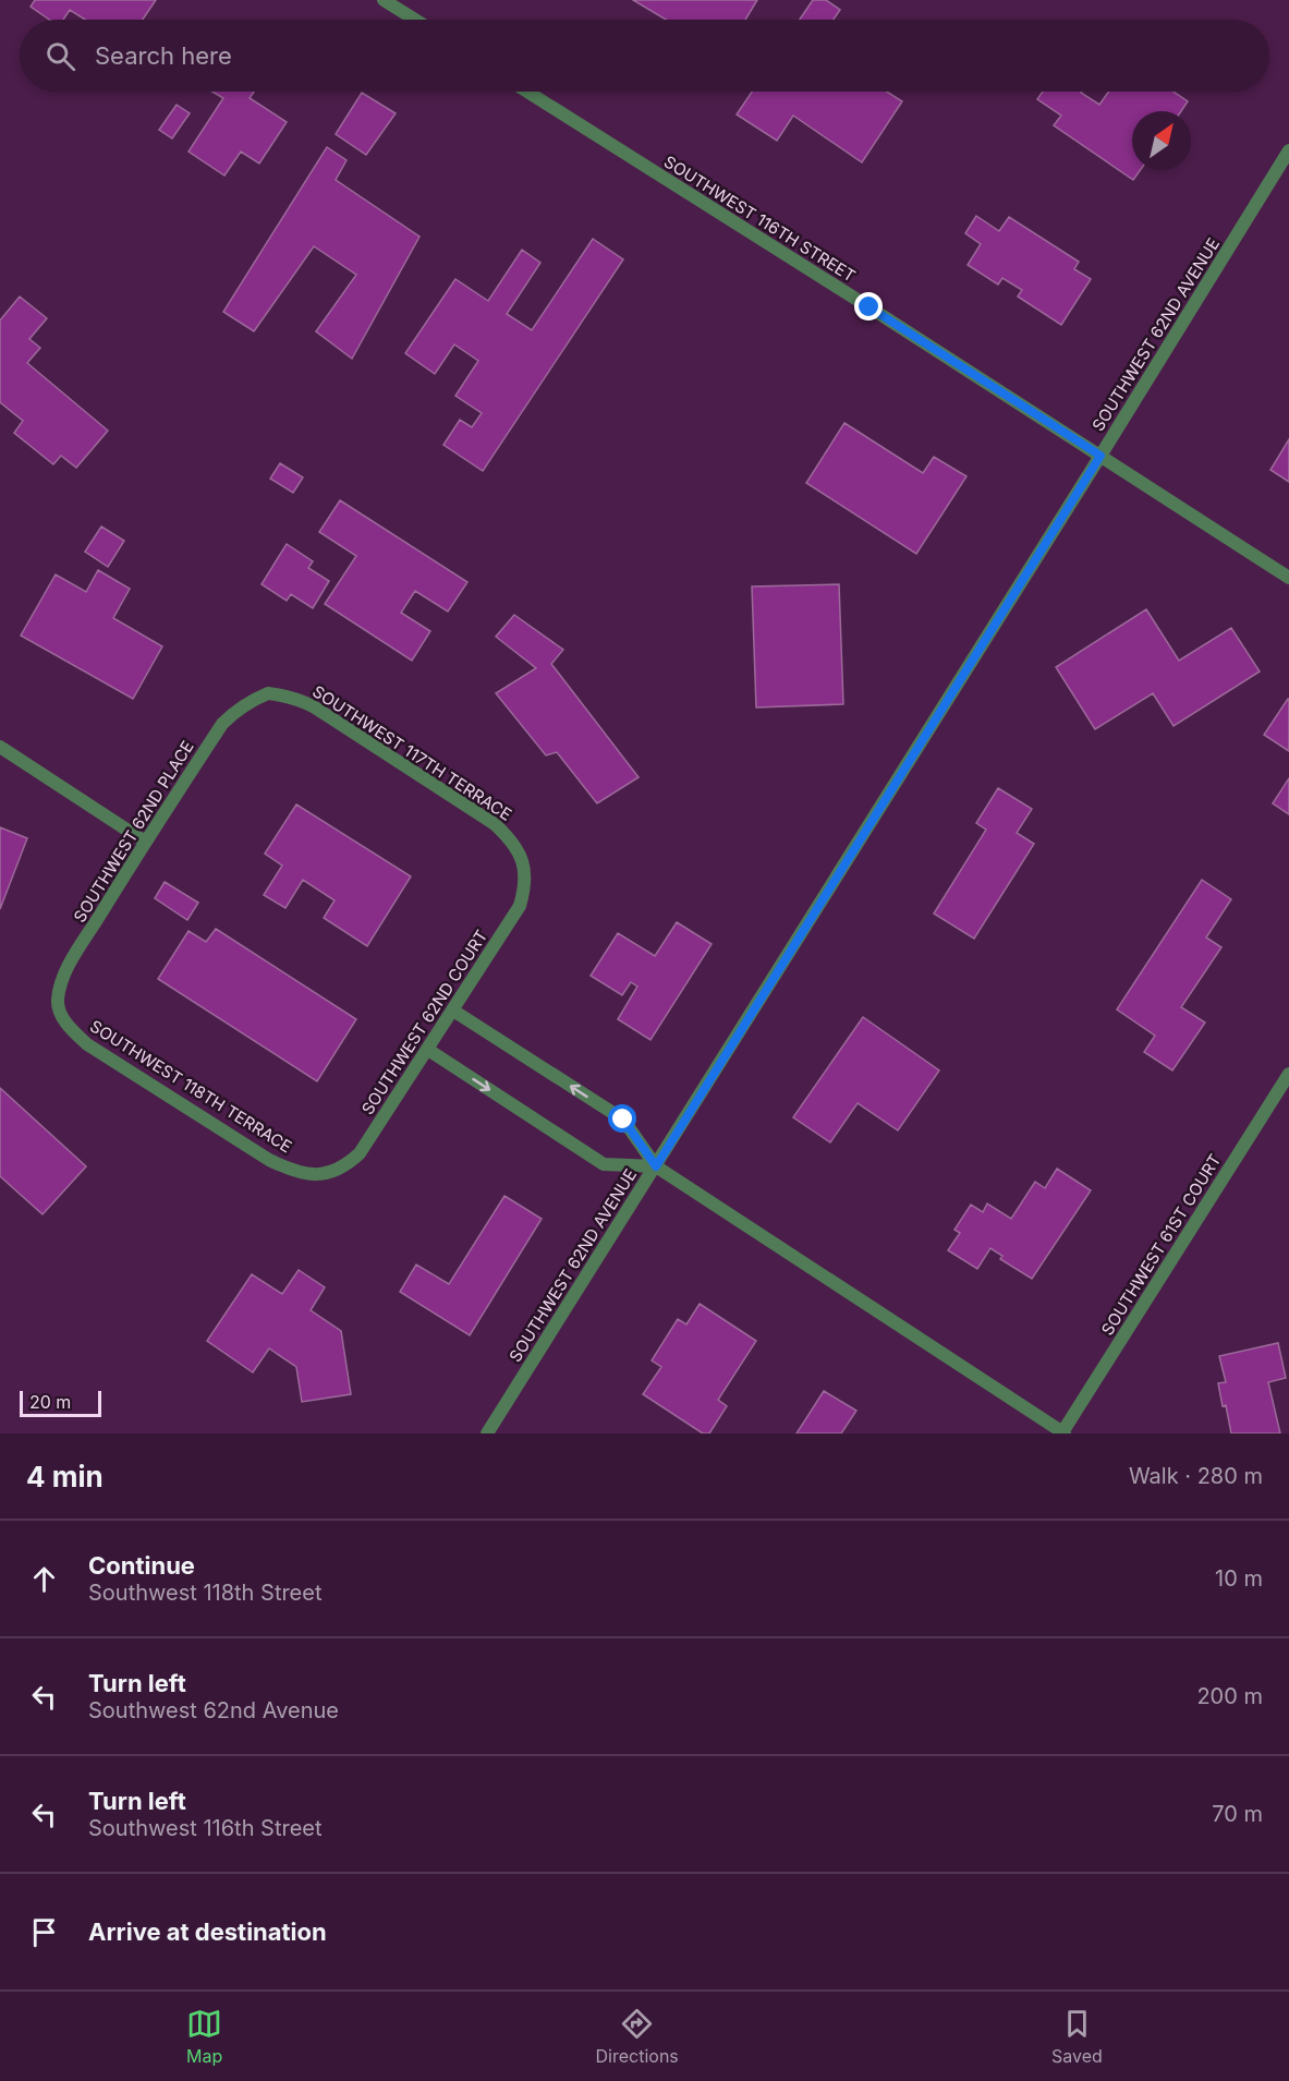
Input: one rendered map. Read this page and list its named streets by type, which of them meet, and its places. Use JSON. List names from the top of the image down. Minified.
{"streets":{"street":["SOUTHWEST 116TH STREET","SOUTHWEST 62ND AVENUE","SOUTHWEST 117TH TERRACE","SOUTHWEST 62ND PLACE","SOUTHWEST 62ND COURT","SOUTHWEST 118TH TERRACE","SOUTHWEST 61ST COURT"]},"crossings":[["SOUTHWEST 116TH STREET","SOUTHWEST 62ND AVENUE"],["SOUTHWEST 117TH TERRACE","SOUTHWEST 62ND PLACE"],["SOUTHWEST 117TH TERRACE","SOUTHWEST 62ND COURT"],["SOUTHWEST 62ND PLACE","SOUTHWEST 118TH TERRACE"],["SOUTHWEST 62ND COURT","SOUTHWEST 118TH TERRACE"]],"scale_bar":"20 m","north":"top right","page":{"search":"Search here","scale":"20 m","heading":["4 min","Walk · 280 m"],"list":[["Continue","Southwest 118th Street","10 m"],["Turn left","Southwest 62nd Avenue","200 m"],["Turn left","Southwest 116th Street","70 m"],"Arrive at destination"],"nav":["Map","Directions","Saved"]}}
